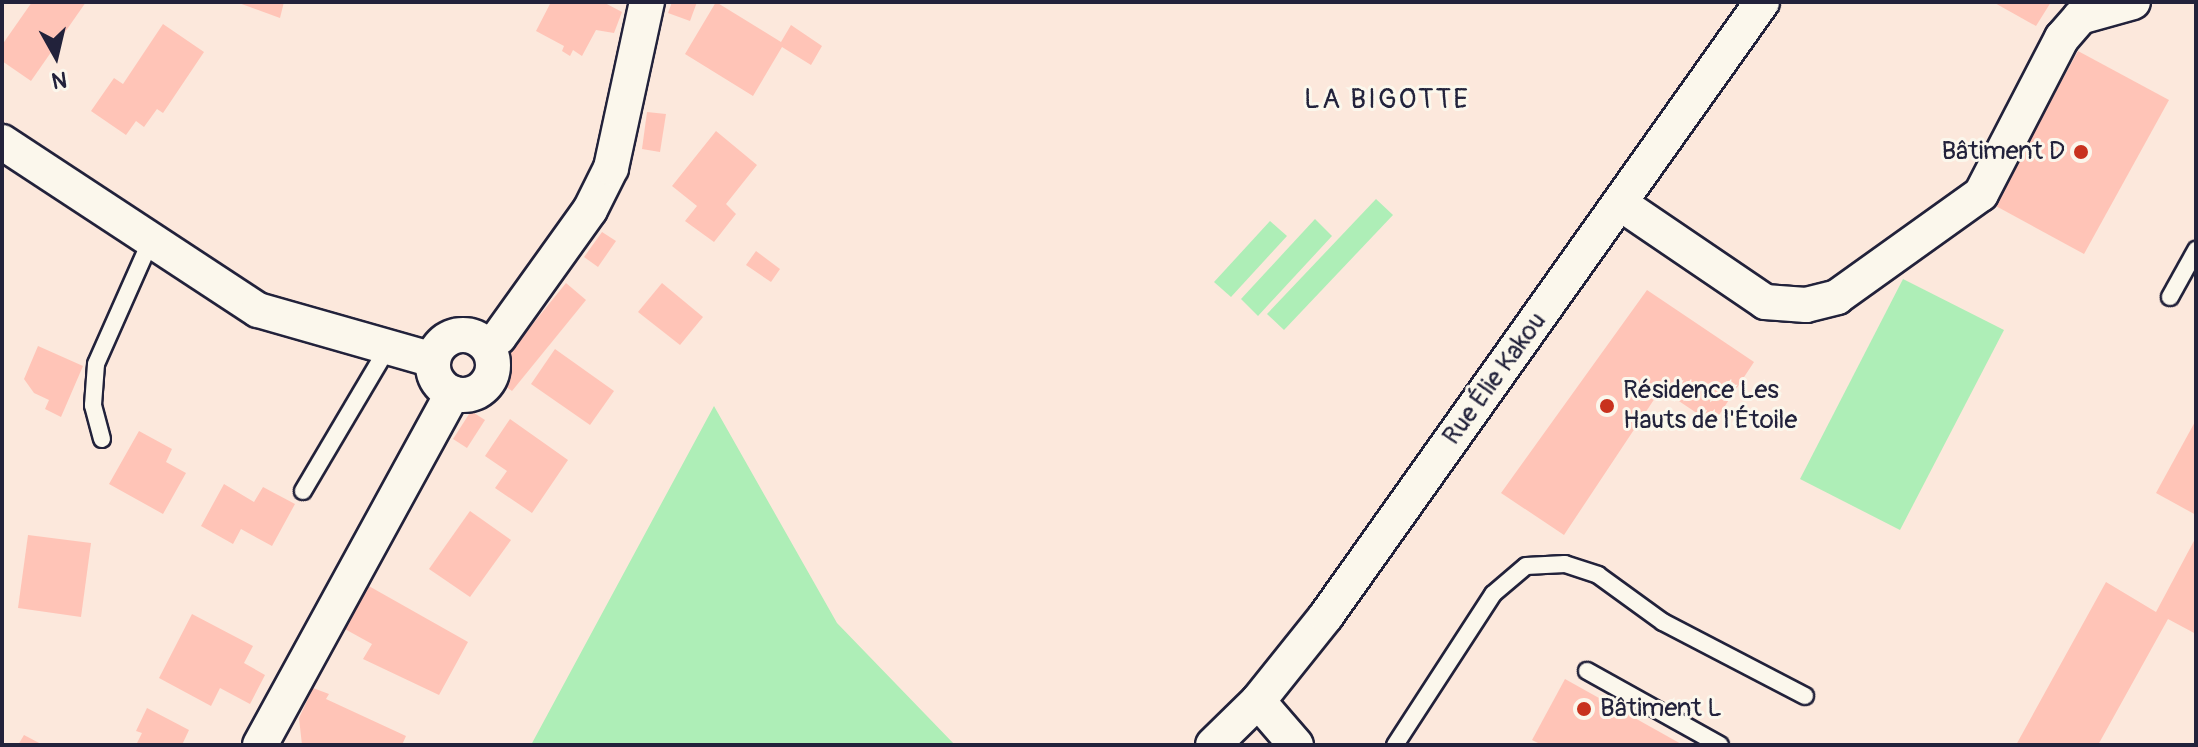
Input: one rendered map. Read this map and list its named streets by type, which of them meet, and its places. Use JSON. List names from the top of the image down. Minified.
{"streets":{"street":["Rue Élie Kakou"]},"districts":["LA BIGOTTE"],"places":["Bâtiment D","Résidence Les Hauts de l'Étoile","Bâtiment L"],"north":"bottom"}
